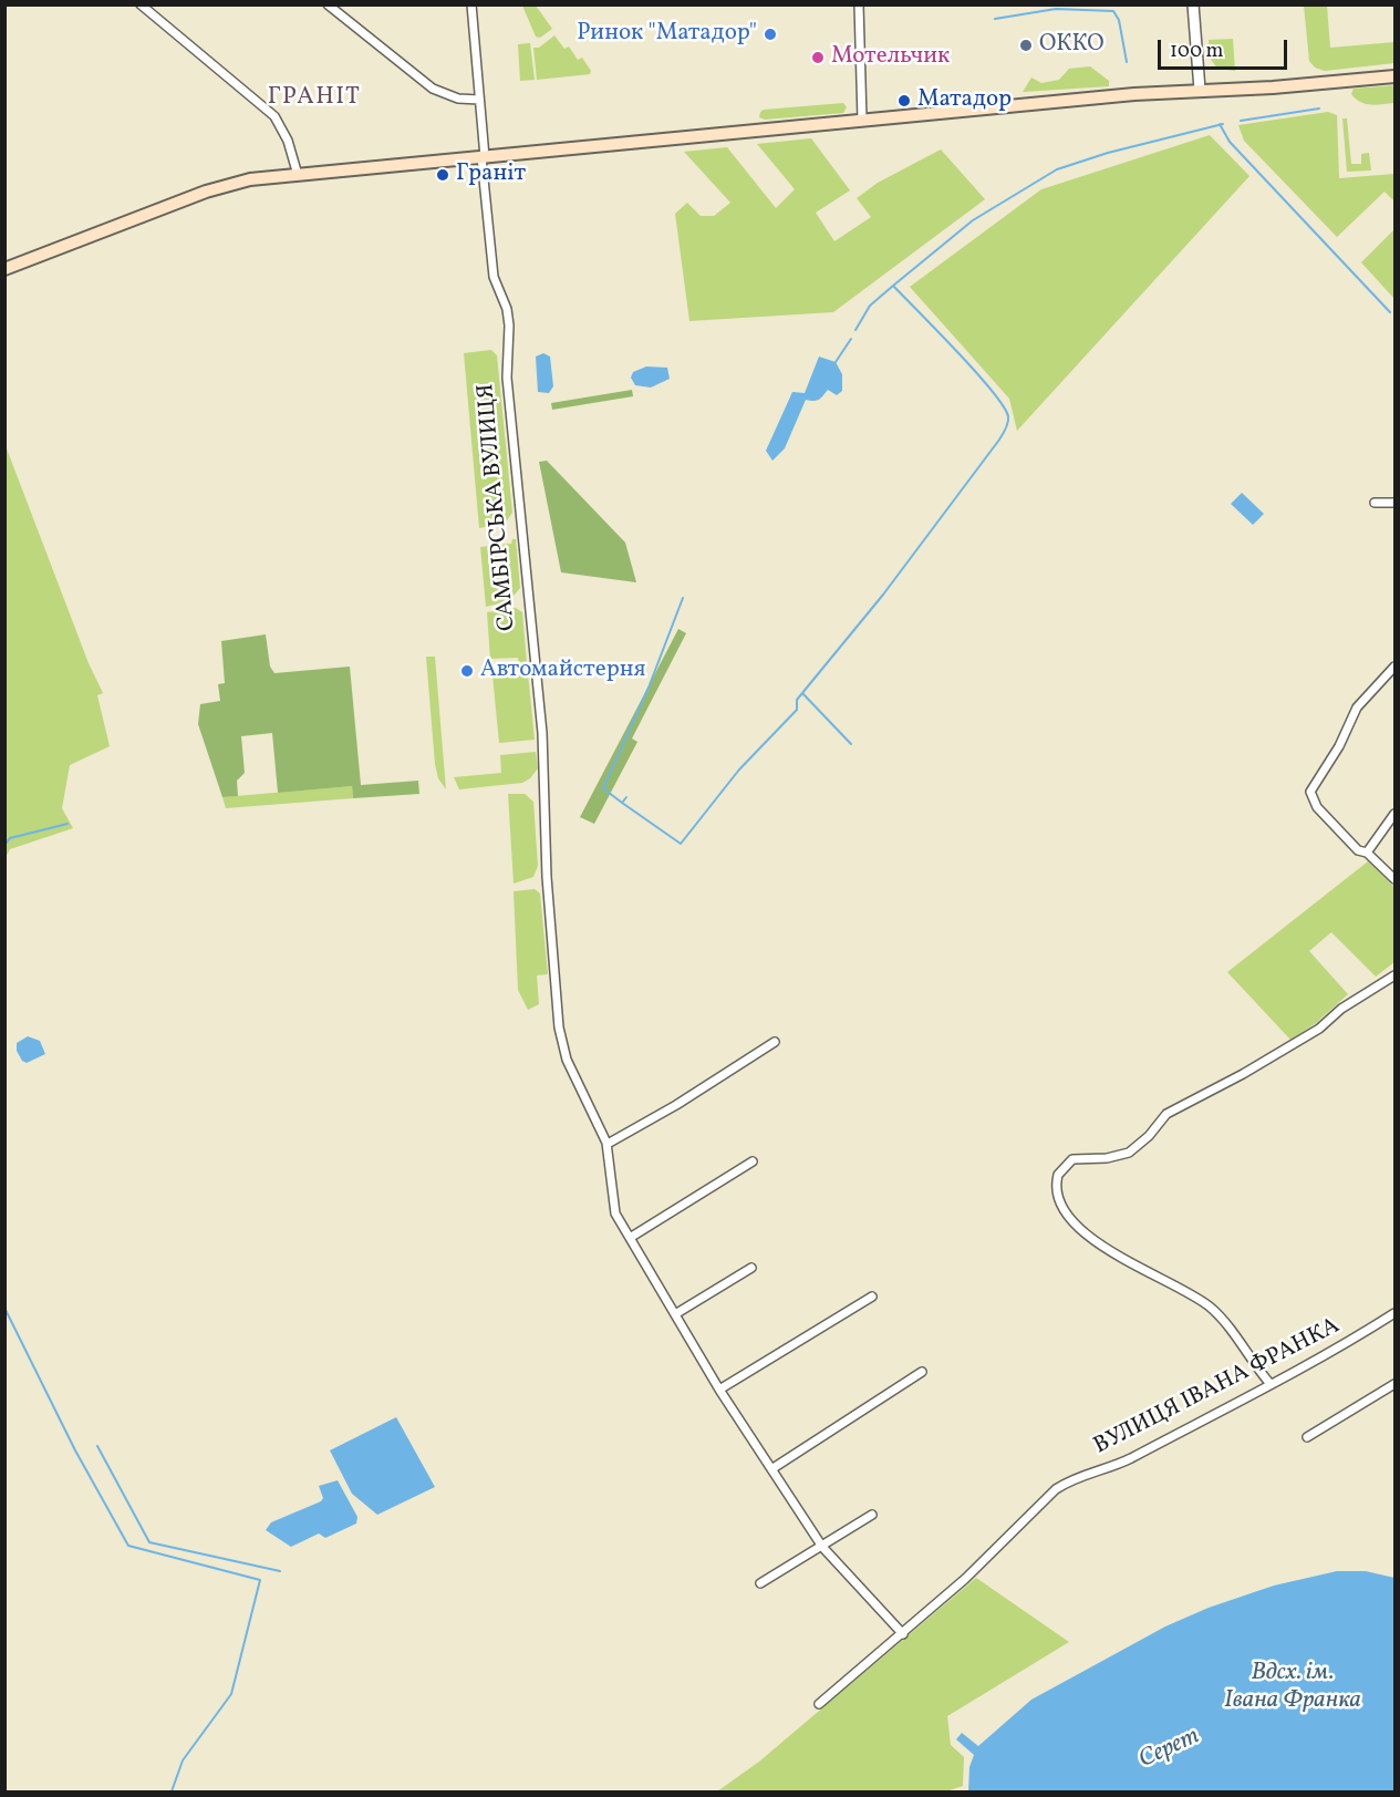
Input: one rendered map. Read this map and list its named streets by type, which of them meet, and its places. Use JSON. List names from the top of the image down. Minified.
{"streets":{"street":["САМБІРСЬКА ВУЛИЦЯ","ВУЛИЦЯ ІВАНА ФРАНКА"]},"crossings":[["САМБІРСЬКА ВУЛИЦЯ","ВУЛИЦЯ ІВАНА ФРАНКА"]],"districts":["ГРАНІТ"],"water":["Вдсх. ім. Івана Франка","Серет"],"places":["Ринок \"Матадор\"","ОККО","Мотельчик","Матадор","Граніт","Автомайстерня"],"scale_bar":"100 m"}
